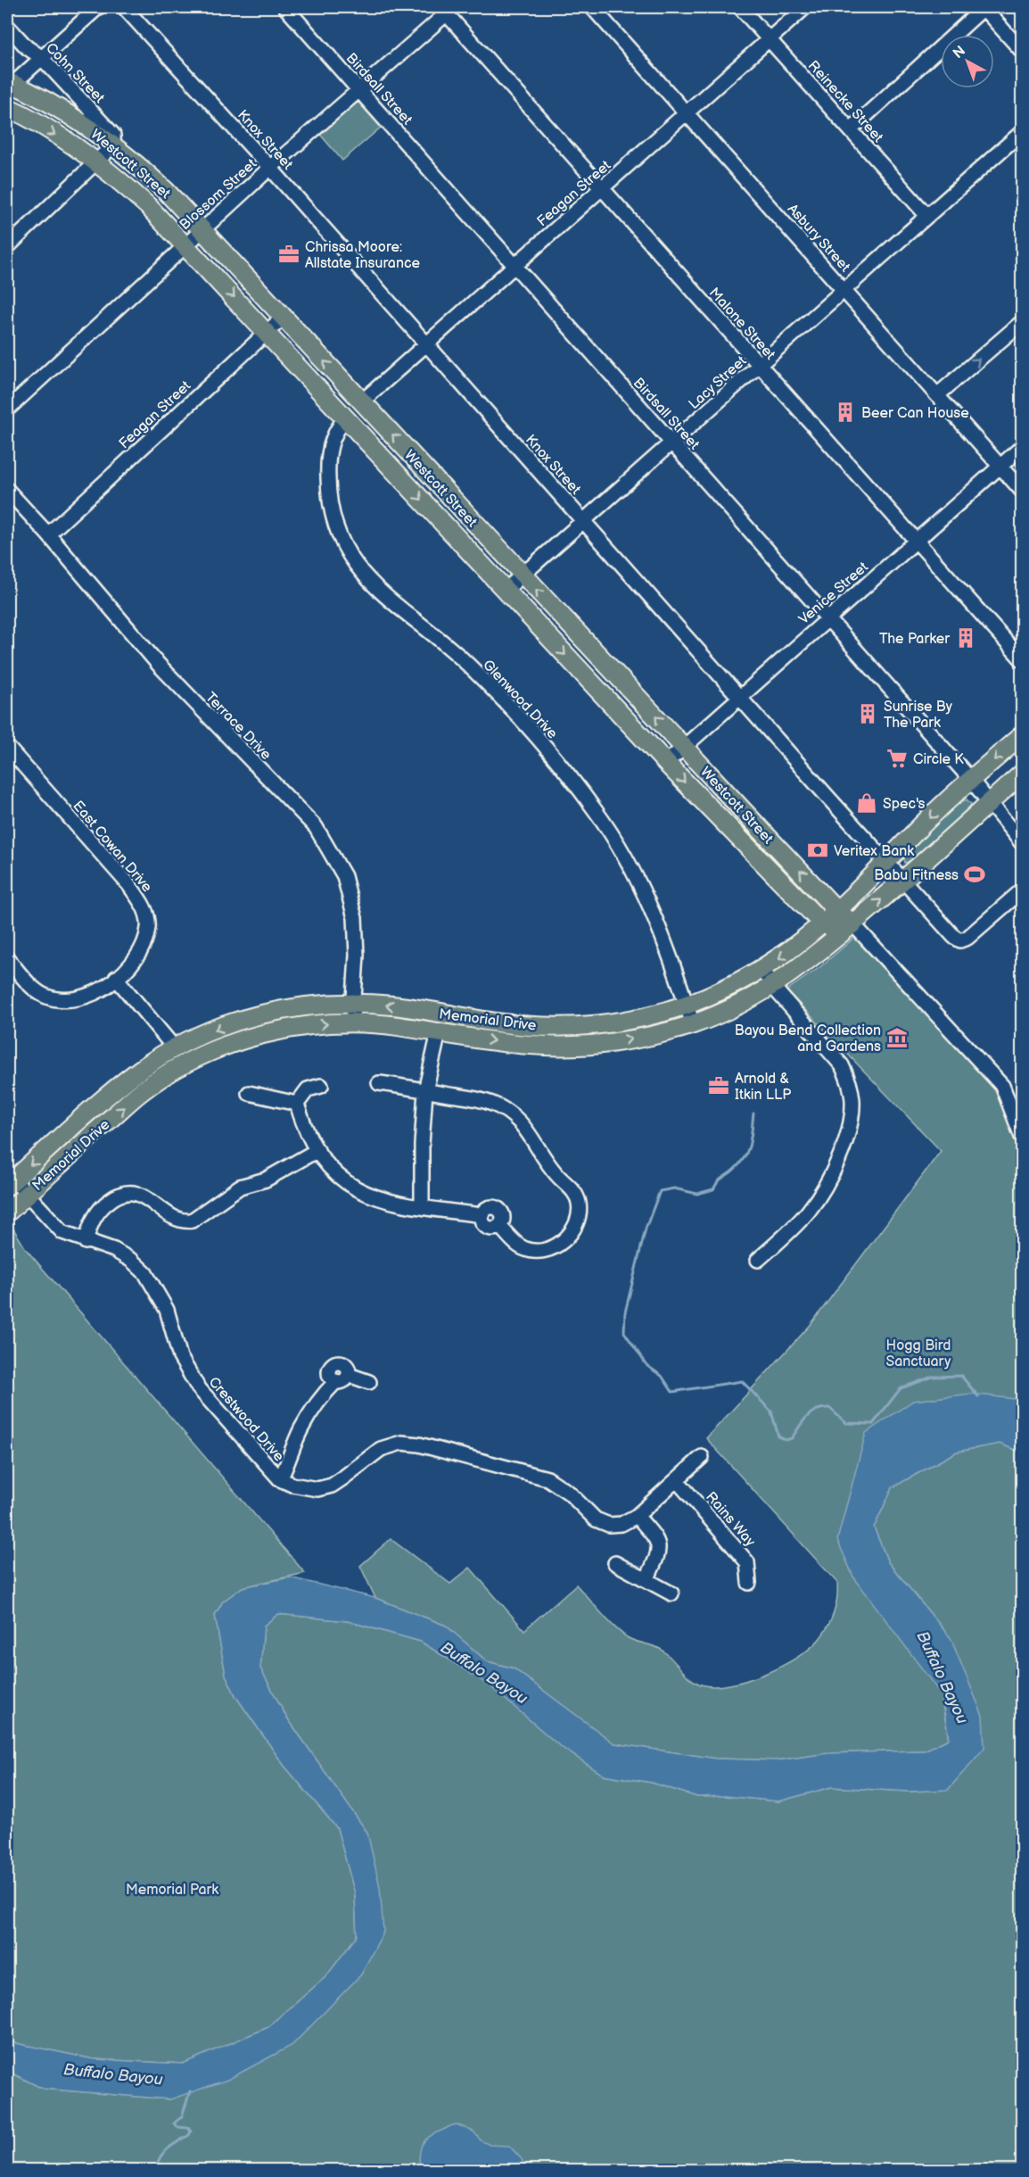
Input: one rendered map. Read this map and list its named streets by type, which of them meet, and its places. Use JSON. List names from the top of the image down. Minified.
{"streets":{"main road":["Westcott Street","Memorial Drive"],"street":["Cohn Street","Birdsall Street","Reinecke Street","Knox Street","Feagan Street","Blossom Street","Asbury Street","Malone Street","Lacy Street","Venice Street","Glenwood Drive","Terrace Drive","East Cowan Drive","Crestwood Drive","Rains Way"]},"crossings":[["Cohn Street","Westcott Street"],["Birdsall Street","Feagan Street"],["Birdsall Street","Blossom Street"],["Birdsall Street","Lacy Street"],["Birdsall Street","Venice Street"],["Birdsall Street","Memorial Drive"],["Reinecke Street","Feagan Street"],["Reinecke Street","Lacy Street"],["Knox Street","Feagan Street"],["Knox Street","Blossom Street"],["Knox Street","Lacy Street"],["Knox Street","Venice Street"],["Knox Street","Memorial Drive"],["Westcott Street","Feagan Street"],["Westcott Street","Blossom Street"],["Westcott Street","Lacy Street"],["Westcott Street","Venice Street"],["Westcott Street","Glenwood Drive"],["Westcott Street","Memorial Drive"],["Feagan Street","Asbury Street"],["Feagan Street","Malone Street"],["Feagan Street","Terrace Drive"],["Blossom Street","Malone Street"],["Asbury Street","Lacy Street"],["Asbury Street","Venice Street"],["Malone Street","Lacy Street"],["Malone Street","Venice Street"],["Glenwood Drive","Memorial Drive"],["Terrace Drive","Memorial Drive"],["Memorial Drive","Crestwood Drive"],["Crestwood Drive","Rains Way"]],"water":["Buffalo Bayou"],"parks":["Hogg Bird Sanctuary","Memorial Park"],"places":{"office":["Chrissa Moore: Allstate Insurance","Arnold & Itkin LLP"],"building":["Beer Can House","The Parker","Sunrise By The Park"],"supermarket":["Circle K"],"shop":["Spec's"],"bank":["Veritex Bank"],"sports":["Babu Fitness"],"museum":["Bayou Bend Collection and Gardens"]},"north":"top left"}
